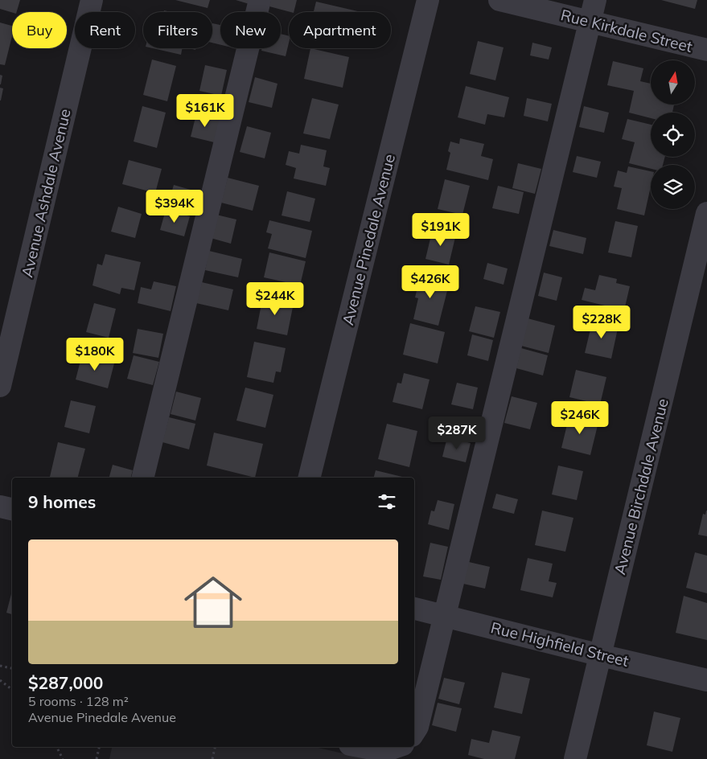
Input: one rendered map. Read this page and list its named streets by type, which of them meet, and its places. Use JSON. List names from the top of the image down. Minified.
{"streets":{"street":["Rue Kirkdale Street","Avenue Ashdale Avenue","Avenue Pinedale Avenue","Avenue Birchdale Avenue","Rue Highfield Street"]},"crossings":[["Avenue Birchdale Avenue","Rue Highfield Street"]],"north":"top","page":{"chip":["Buy","Rent","Filters","New","Apartment"],"price":["$161K","$394K","$191K","$426K","$244K","$228K","$180K","$246K","$287K"],"heading":"9 homes","list":[{"name":"$287,000","note":"5 rooms · 128 m² · Avenue Pinedale Avenue"}]}}
